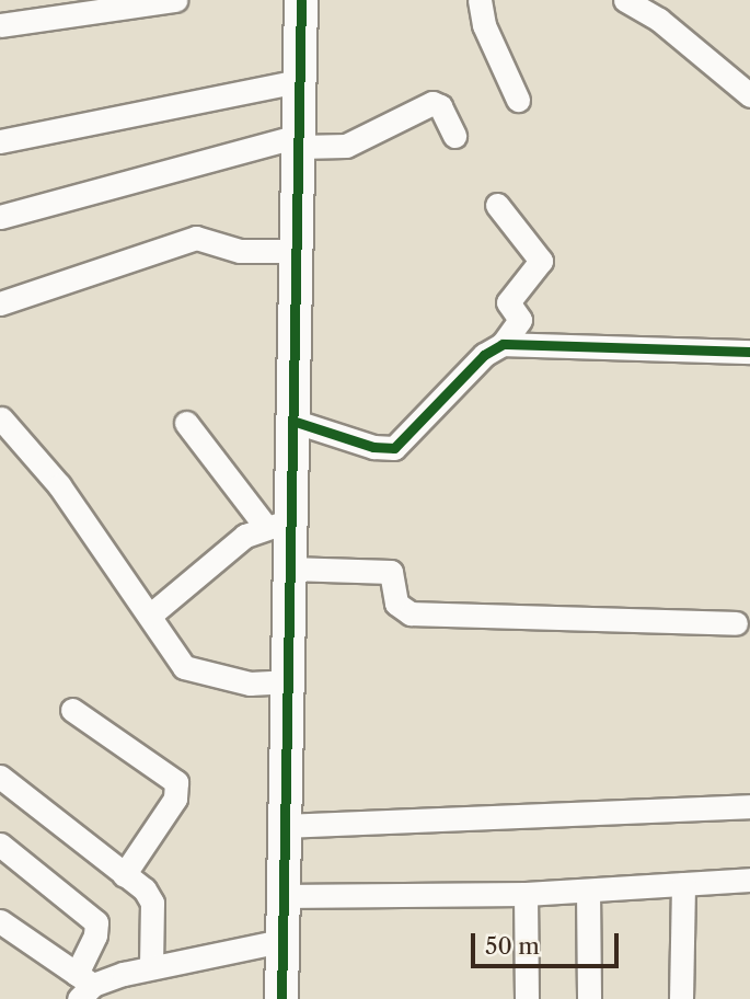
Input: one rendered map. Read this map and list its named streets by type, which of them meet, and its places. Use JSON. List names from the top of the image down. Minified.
{"scale_bar":"50 m"}
